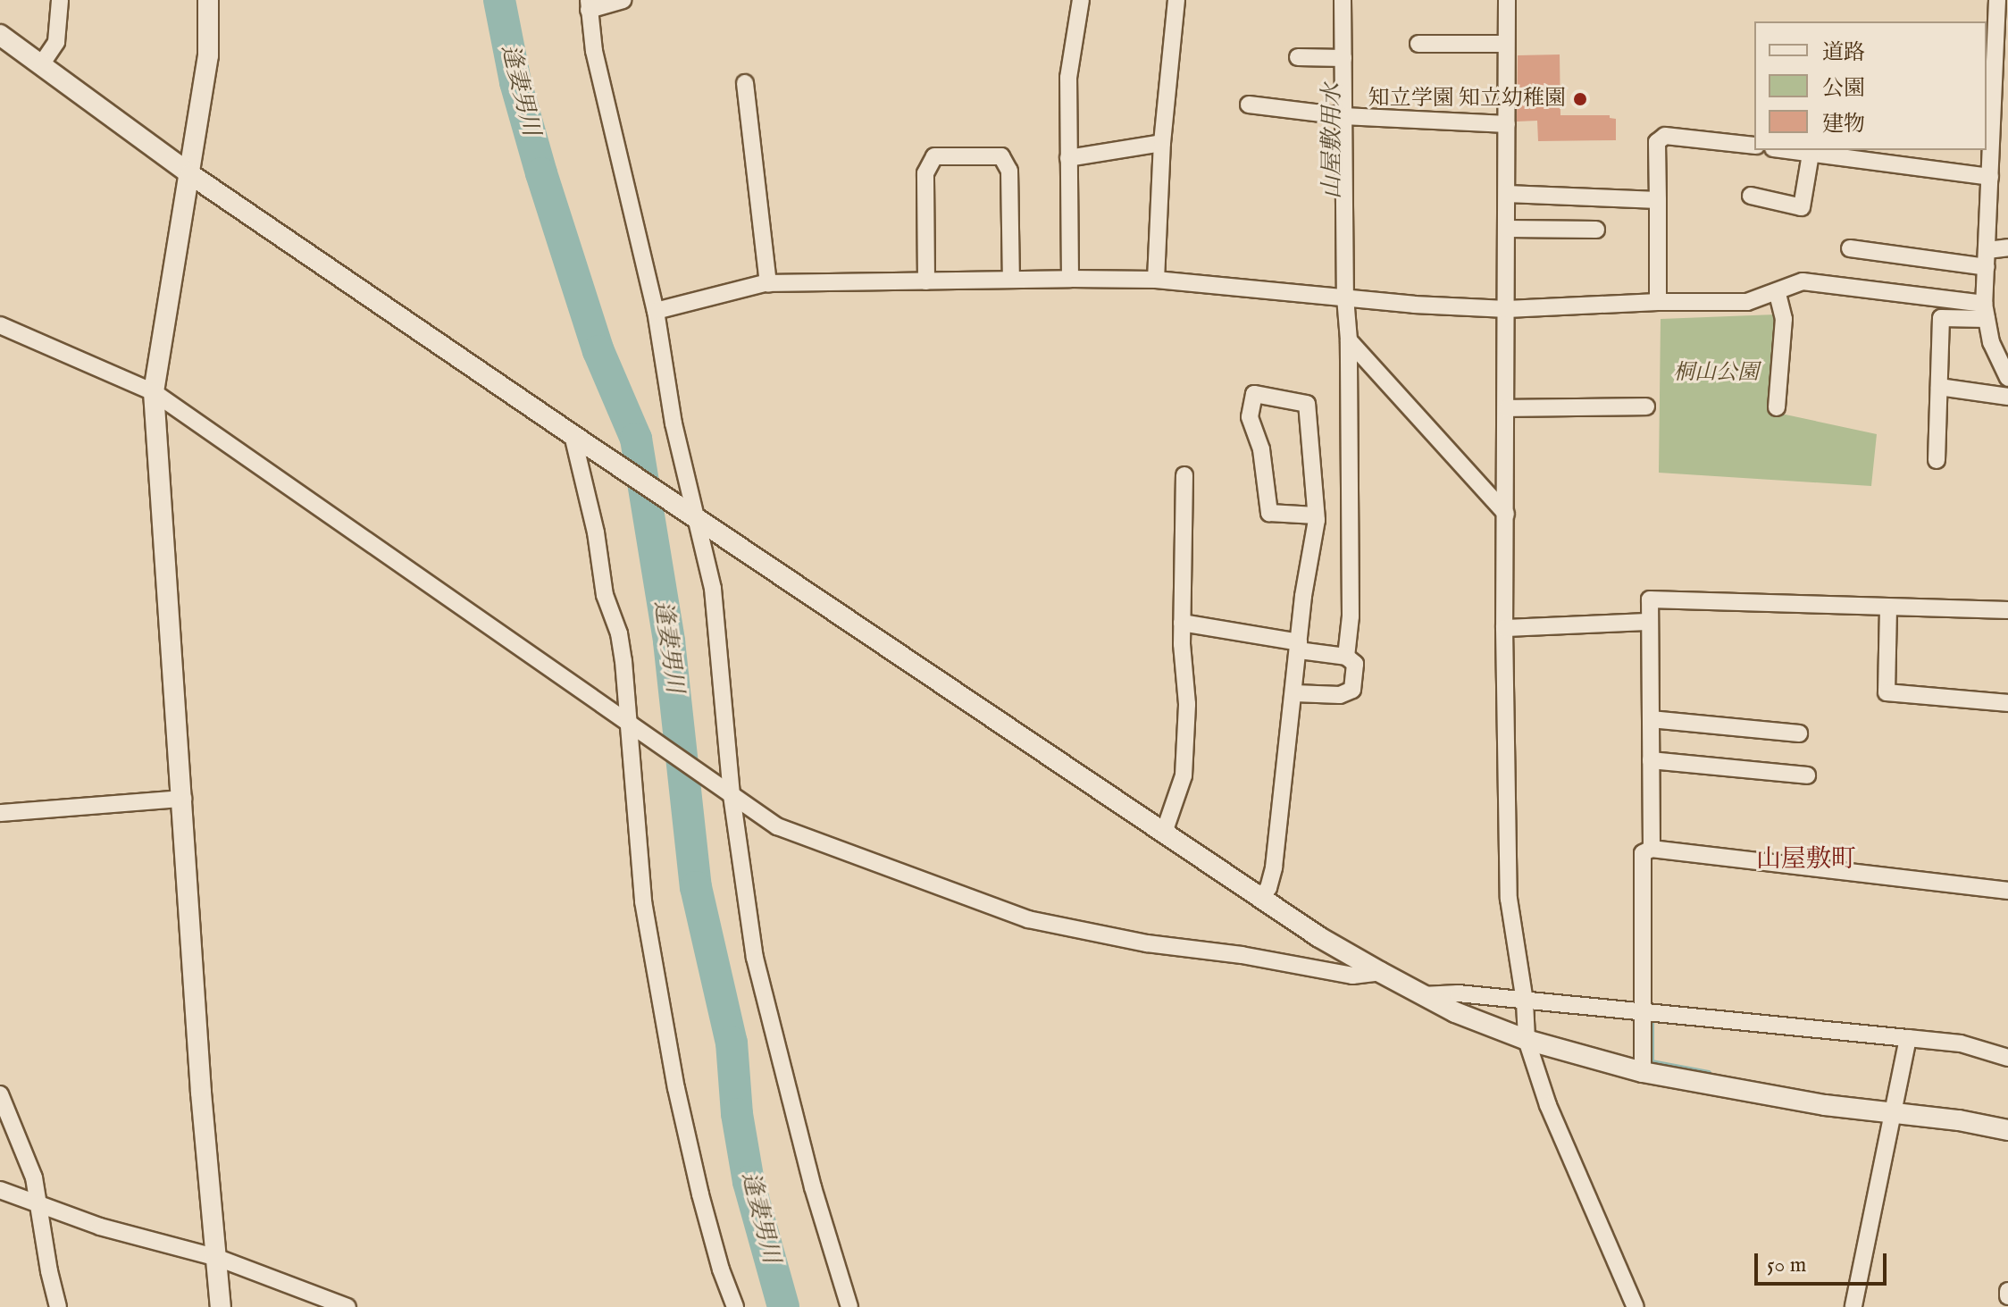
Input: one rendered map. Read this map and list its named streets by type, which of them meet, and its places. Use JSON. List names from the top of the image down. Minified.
{"districts":["山屋敷町"],"water":["逢妻男川","山屋敷用水"],"parks":["桐山公園"],"places":["知立学園 知立幼稚園"],"legend":["道路","公園","建物"],"scale_bar":"50 m"}
